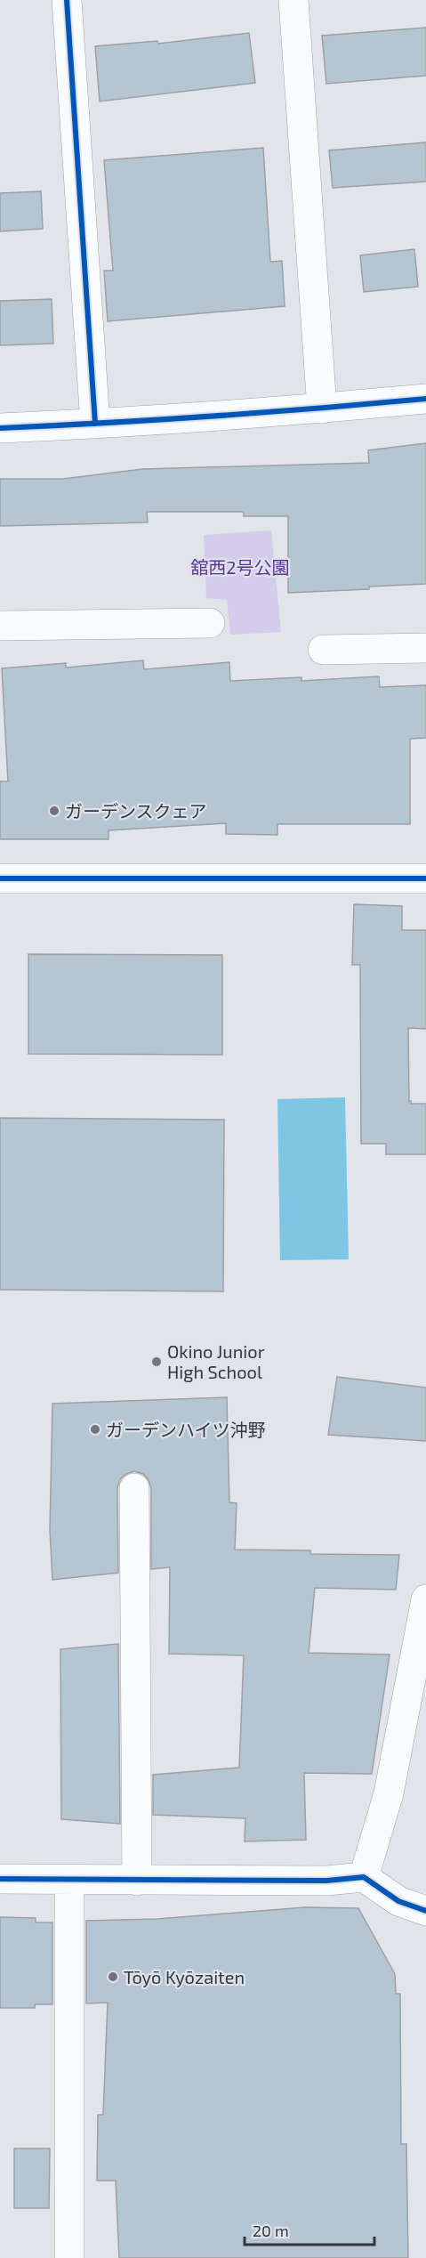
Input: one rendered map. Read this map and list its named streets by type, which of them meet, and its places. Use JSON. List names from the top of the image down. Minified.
{"parks":["舘西2号公園"],"places":["ガーデンスクェア","Okino Junior High School","ガーデンハイツ沖野","Tōyō Kyōzaiten"],"scale_bar":"20 m"}
